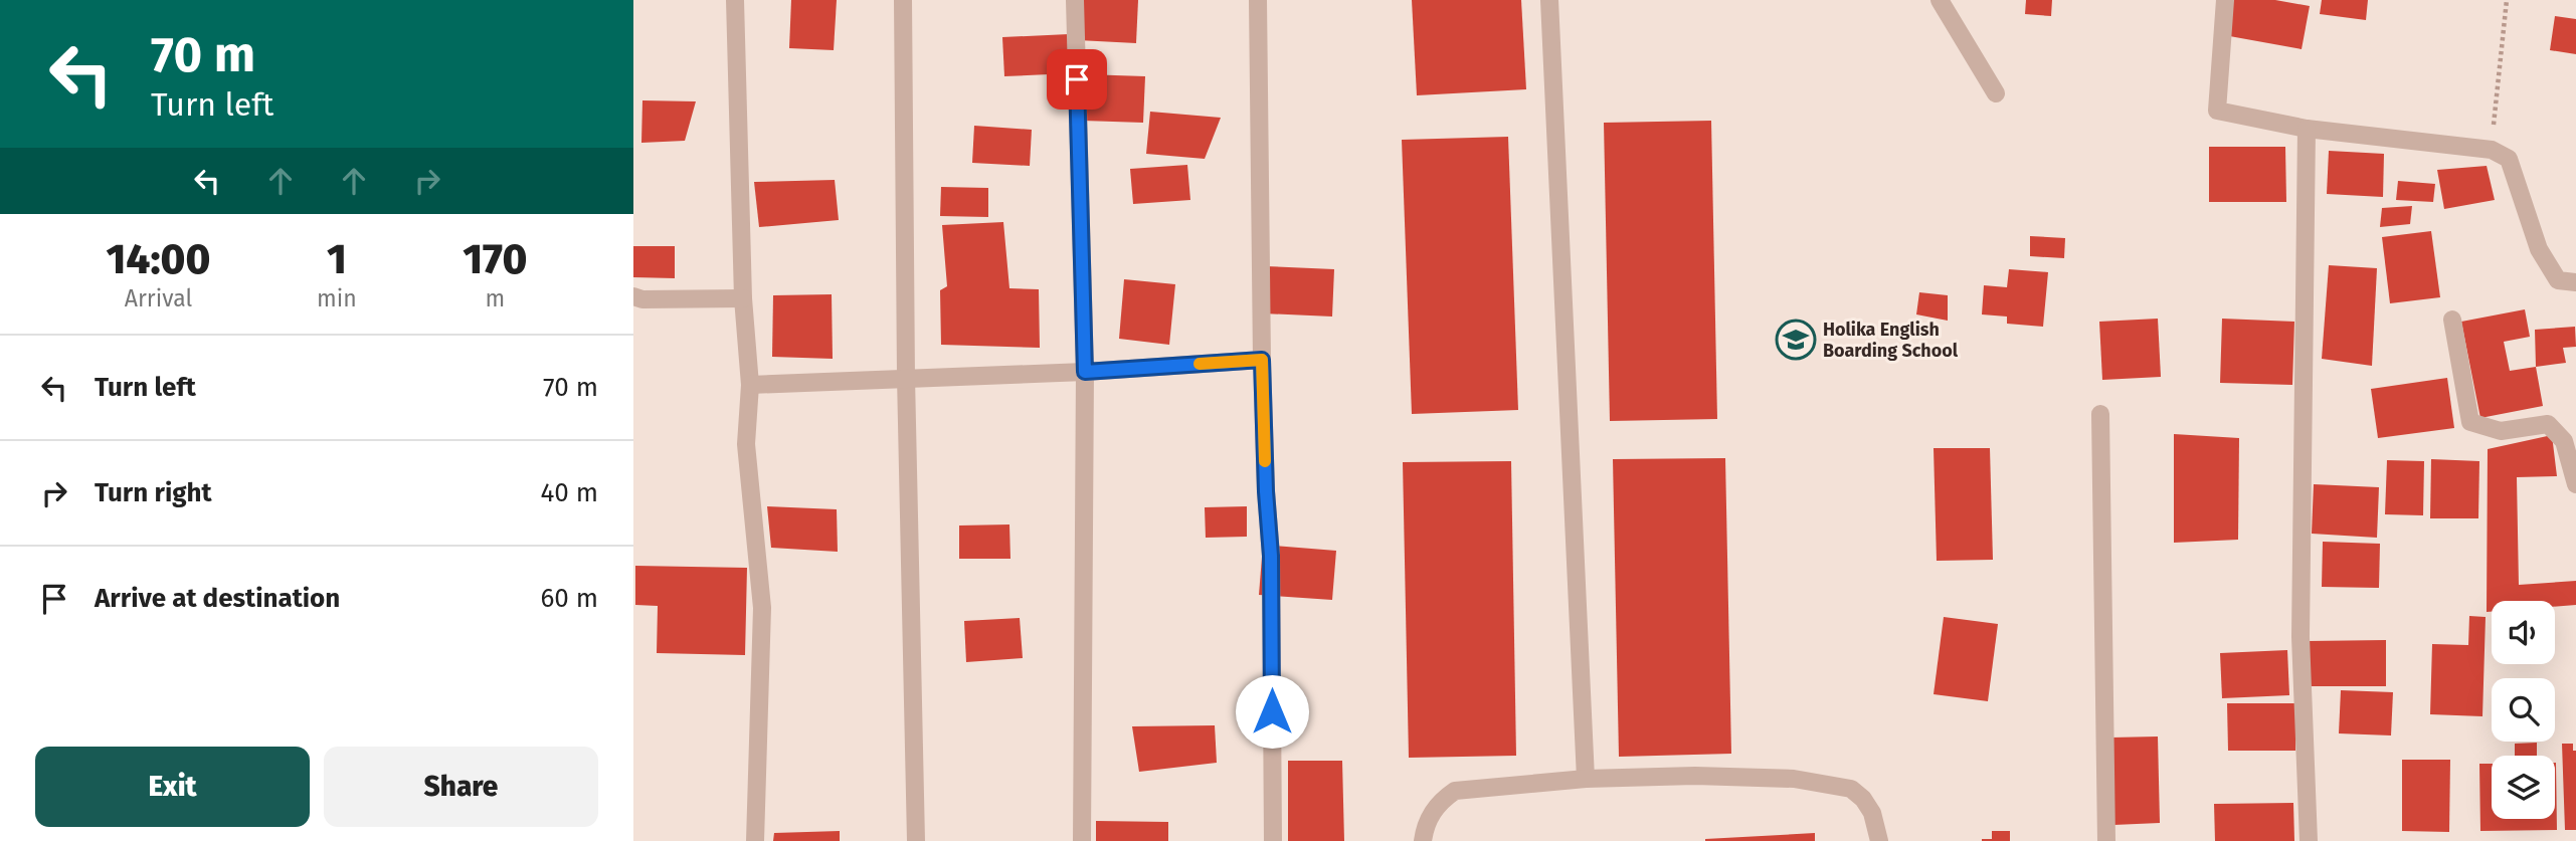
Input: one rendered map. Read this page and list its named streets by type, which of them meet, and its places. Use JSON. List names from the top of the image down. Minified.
{"places":{"school or university":["Holika English Boarding School"]},"page":{"turn":["70 m","Turn left"],"eta":["14:00","Arrival","1","min","170","m"],"list":[{"name":"Turn left","value":"70 m"},{"name":"Turn right","value":"40 m"},{"name":"Arrive at destination","value":"60 m"}],"buttons":["Exit","Share"]}}
